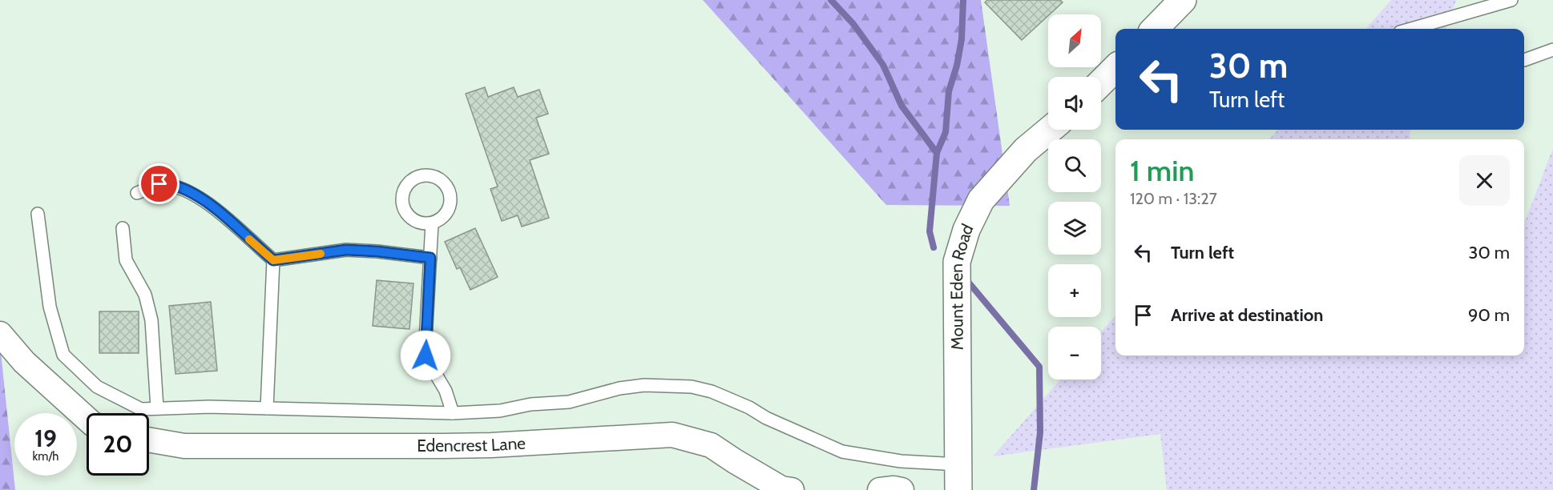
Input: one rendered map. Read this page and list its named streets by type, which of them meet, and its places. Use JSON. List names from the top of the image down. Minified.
{"streets":{"street":["Mount Eden Road","Edencrest Lane"]},"north":"top right","page":{"map_buttons":["+","−"],"turn":["30 m","Turn left"],"heading":["1 min","120 m · 13:27"],"list":[{"name":"Turn left","value":"30 m"},{"name":"Arrive at destination","value":"90 m"}],"speed":"19 km/h","limit":"20"}}
